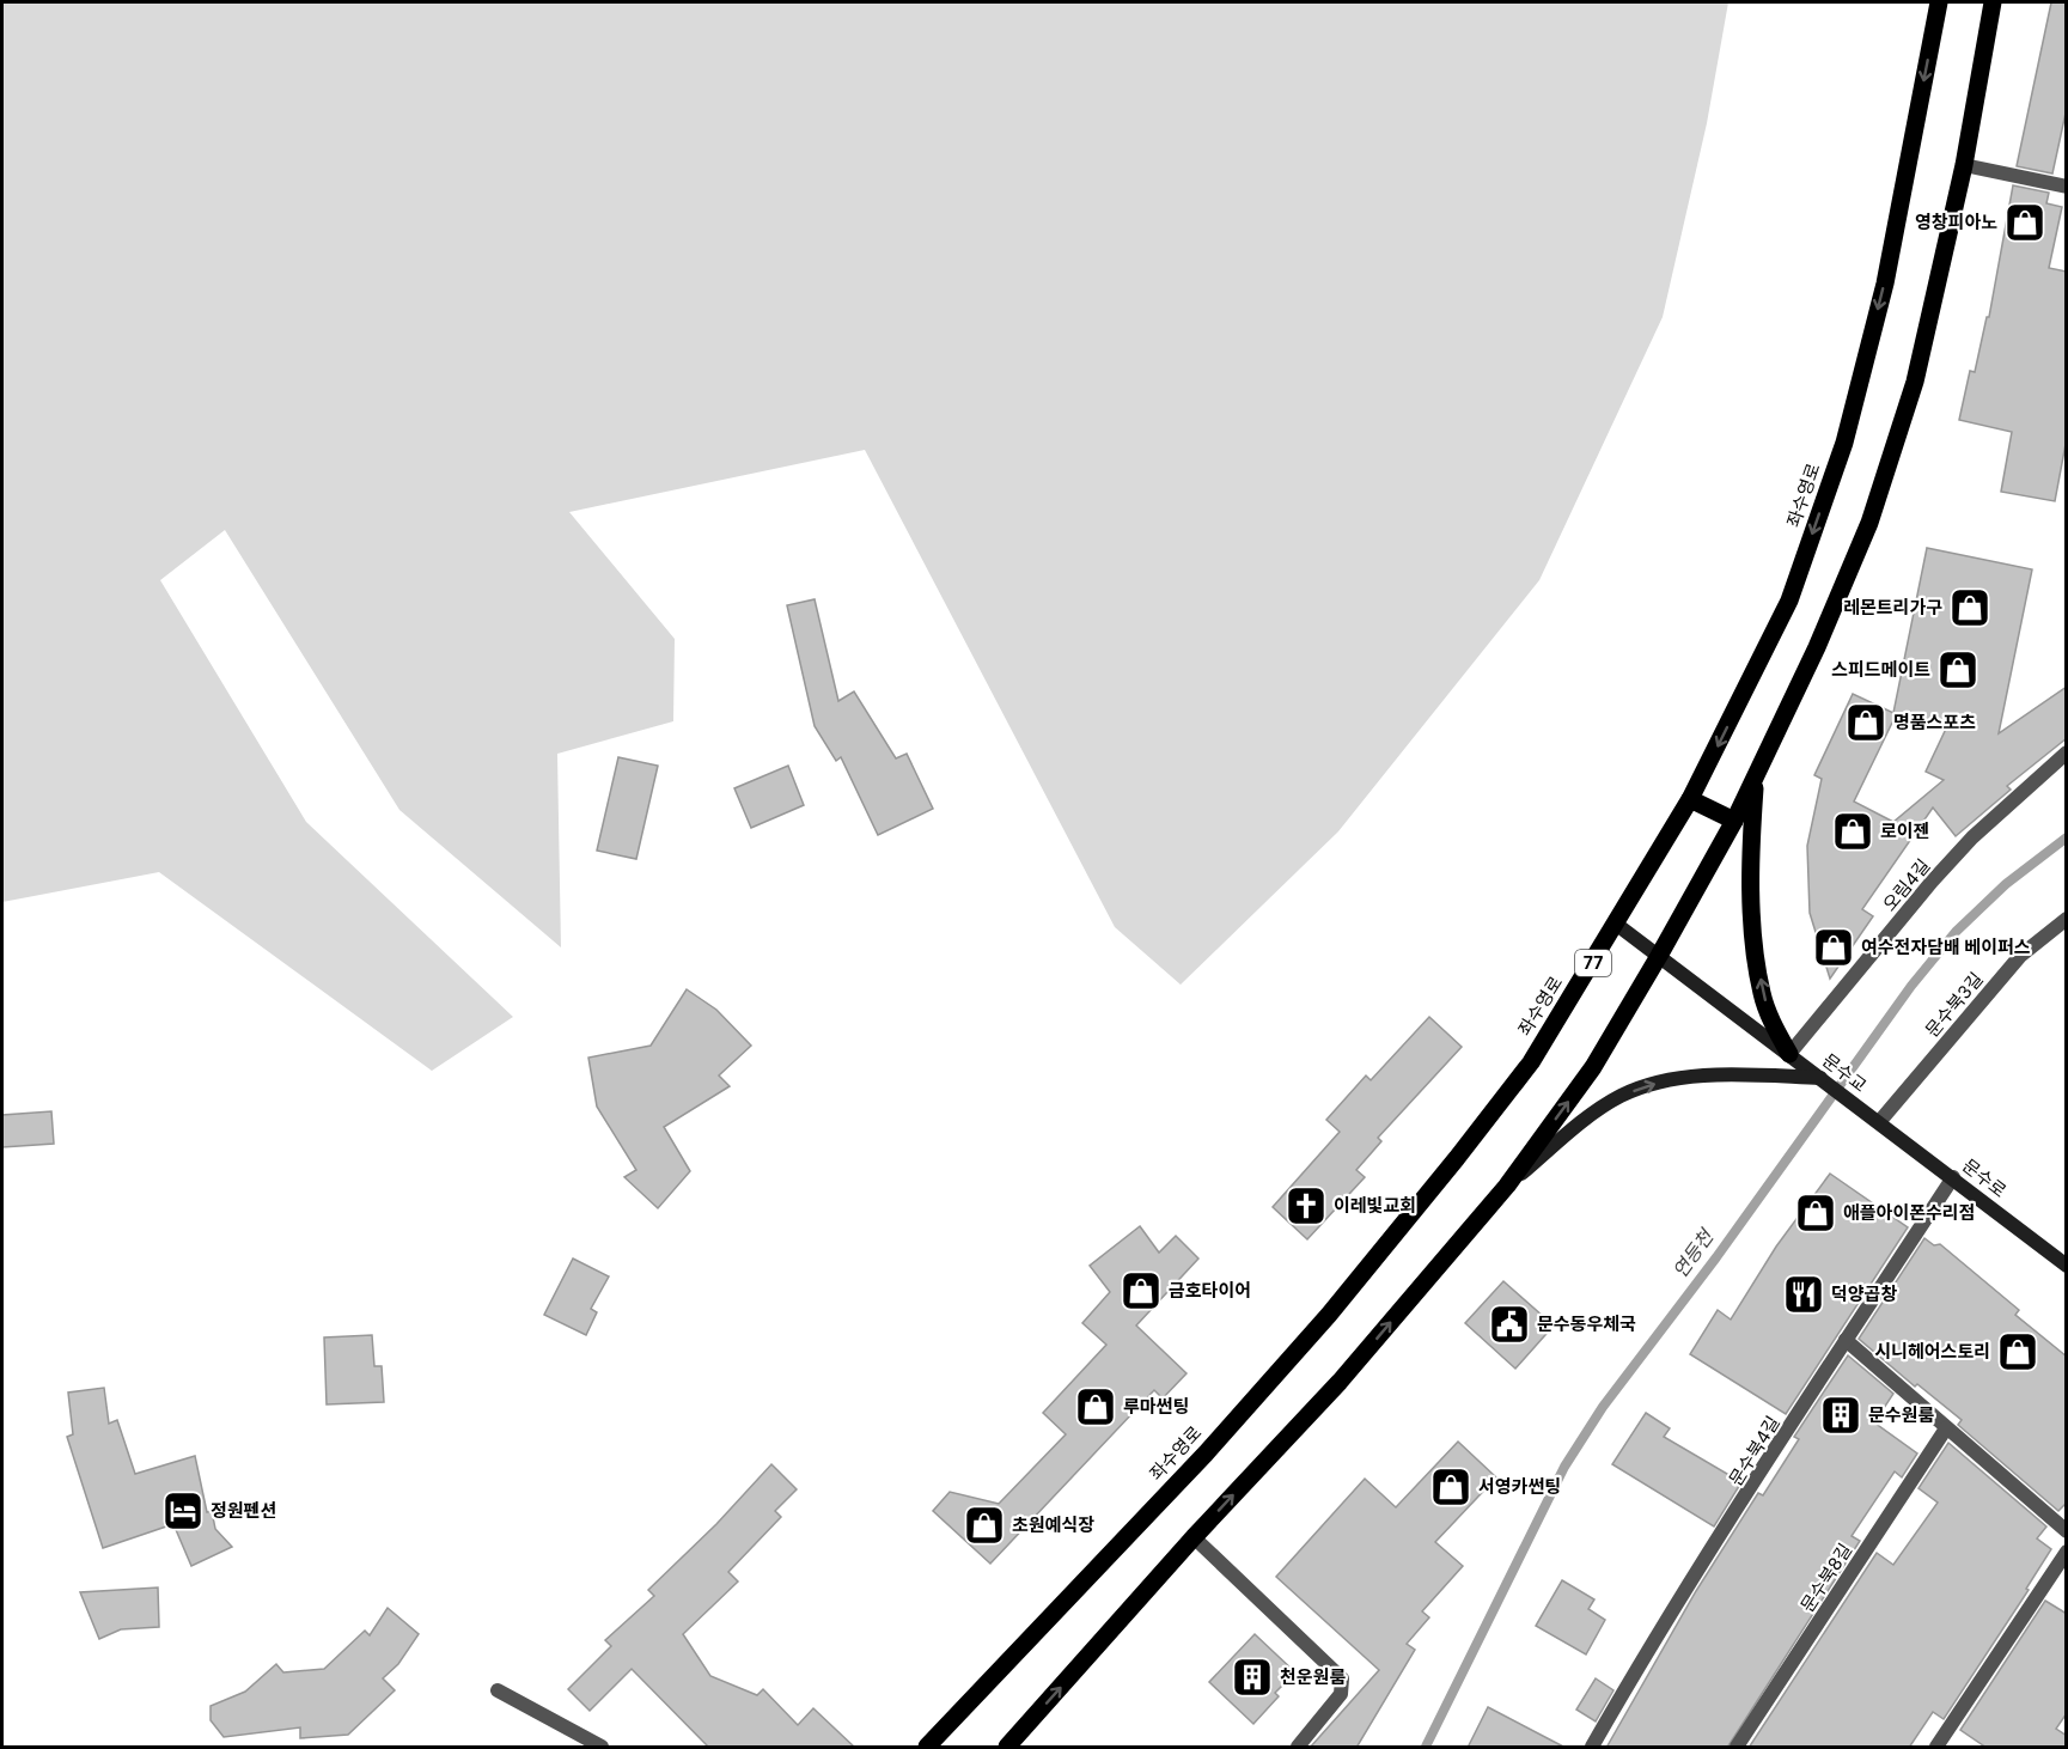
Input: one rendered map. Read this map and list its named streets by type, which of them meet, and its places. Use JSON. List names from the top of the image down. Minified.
{"streets":{"main road":["좌수영로","77"],"street":["오림4길","문수북3길","문수교","문수로","문수북4길","문수북8길"]},"crossings":[["오림4길","문수교"],["문수북3길","문수교"],["문수북3길","문수로"],["문수교","문수로"],["문수로","문수북4길"]],"water":["연등천"],"places":{"shop":["영창피아노","레몬트리가구","스피드메이트","명품스포츠","로이젠","여수전자담배 베이퍼스","애플아이폰수리점","금호타이어","시니헤어스토리","루마썬팅","서영카썬팅","초원예식장"],"church":["이레빛교회"],"restaurant":["덕양곱창"],"public building":["문수동우체국"],"building":["문수원룸","천운원룸"],"hotel":["정원펜션"]}}
